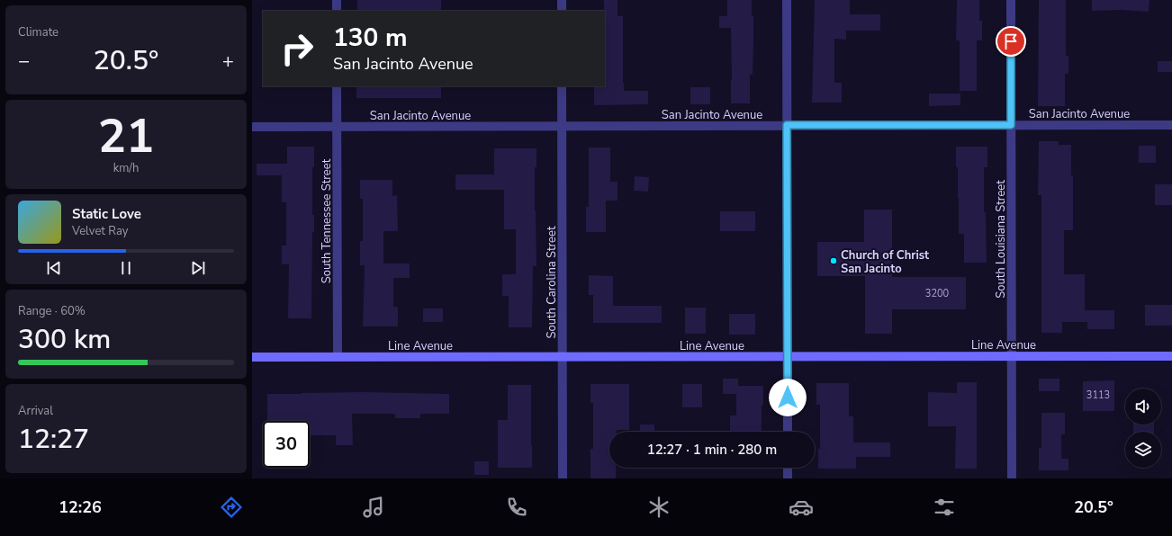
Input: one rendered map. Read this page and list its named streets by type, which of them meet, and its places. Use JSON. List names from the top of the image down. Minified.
{"streets":{"main road":["Line Avenue"],"street":["San Jacinto Avenue","South Tennessee Street","South Louisiana Street","South Carolina Street"]},"crossings":[["San Jacinto Avenue","South Tennessee Street"],["San Jacinto Avenue","South Louisiana Street"],["San Jacinto Avenue","South Carolina Street"],["South Tennessee Street","Line Avenue"],["South Louisiana Street","Line Avenue"],["South Carolina Street","Line Avenue"]],"places":["Church of Christ San Jacinto"],"house_numbers":["3200","3113"],"page":{"tile":["Climate",["21","km/h"],["Range · 60%","300 km"],["Arrival","12:27"]],"turn":["130 m","San Jacinto Avenue"],"heat":["−","20.5°","+"],"song":["Static Love","Velvet Ray"],"limit":"30","trip":"12:27 · 1 min · 280 m","tabs":["12:26","20.5°"]}}
